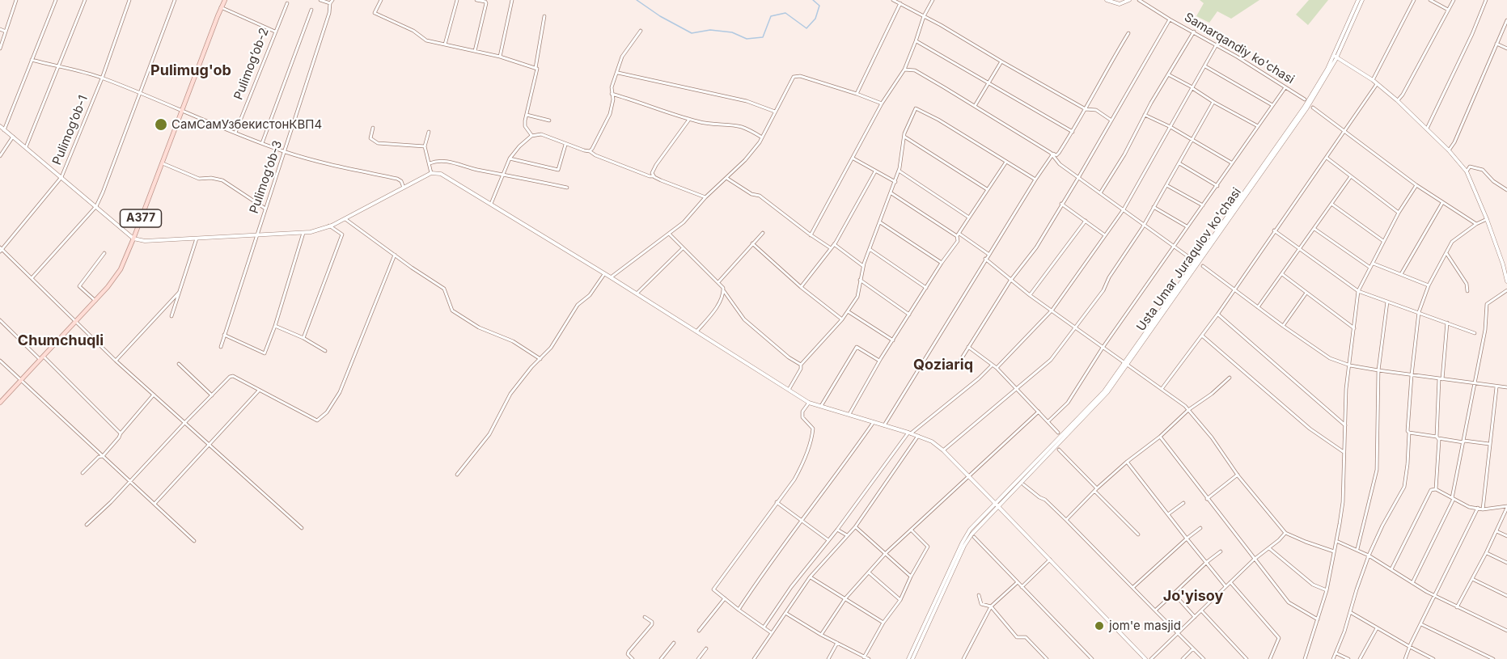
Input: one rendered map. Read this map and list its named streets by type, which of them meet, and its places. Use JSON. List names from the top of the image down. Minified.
{"streets":{"main road":["A377","Usta Umar Juraqulov ko'chasi"],"street":["Samarqandiy ko'chasi","Pulimog’ob-2","Pulimog’ob-1","Pulimog’ob-3"]},"districts":["Pulimug'ob","Chumchuqli","Qoziariq","Jo'yisoy"],"places":["СамСамУзбекистонКВП4","jom'e masjid"]}
